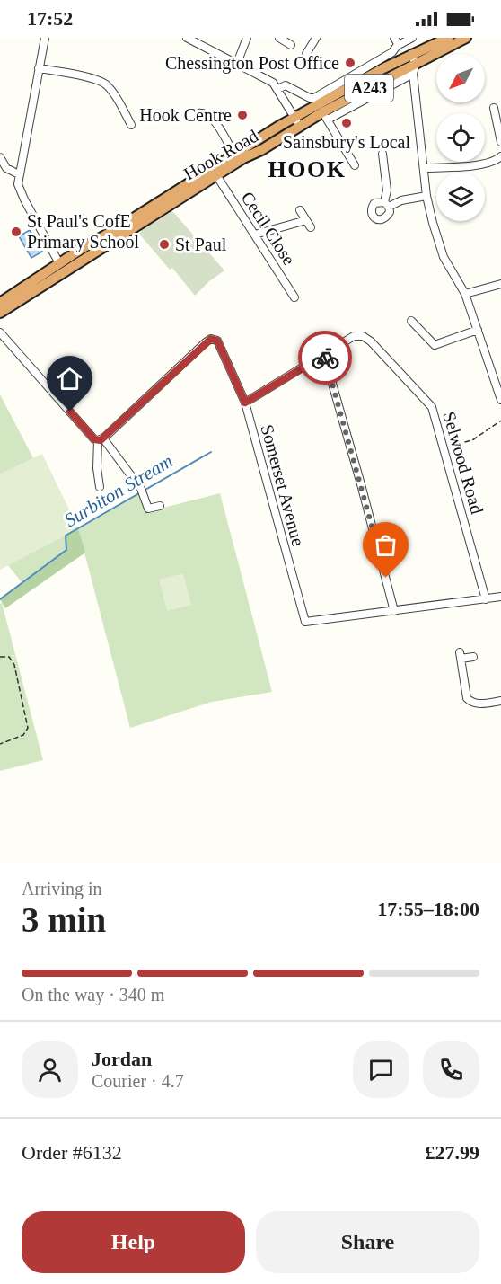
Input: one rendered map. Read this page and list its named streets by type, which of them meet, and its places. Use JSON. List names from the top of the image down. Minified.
{"streets":{"highway":["A243","Hook Road"],"street":["Cecil Close","Selwood Road","Somerset Avenue"]},"crossings":[["Hook Road","Cecil Close"],["Selwood Road","Somerset Avenue"]],"districts":["HOOK"],"water":["Surbiton Stream"],"places":["Chessington Post Office","Hook Centre","Sainsbury's Local","St Paul's CofE Primary School","St Paul"],"north":"bottom left","page":{"status":"17:52","heading":["3 min","Arriving in","17:55–18:00"],"panel":["Jordan","Courier · 4.7","Order #6132","£27.99"],"bar":"On the way · 340 m","buttons":["Help","Share"]}}
